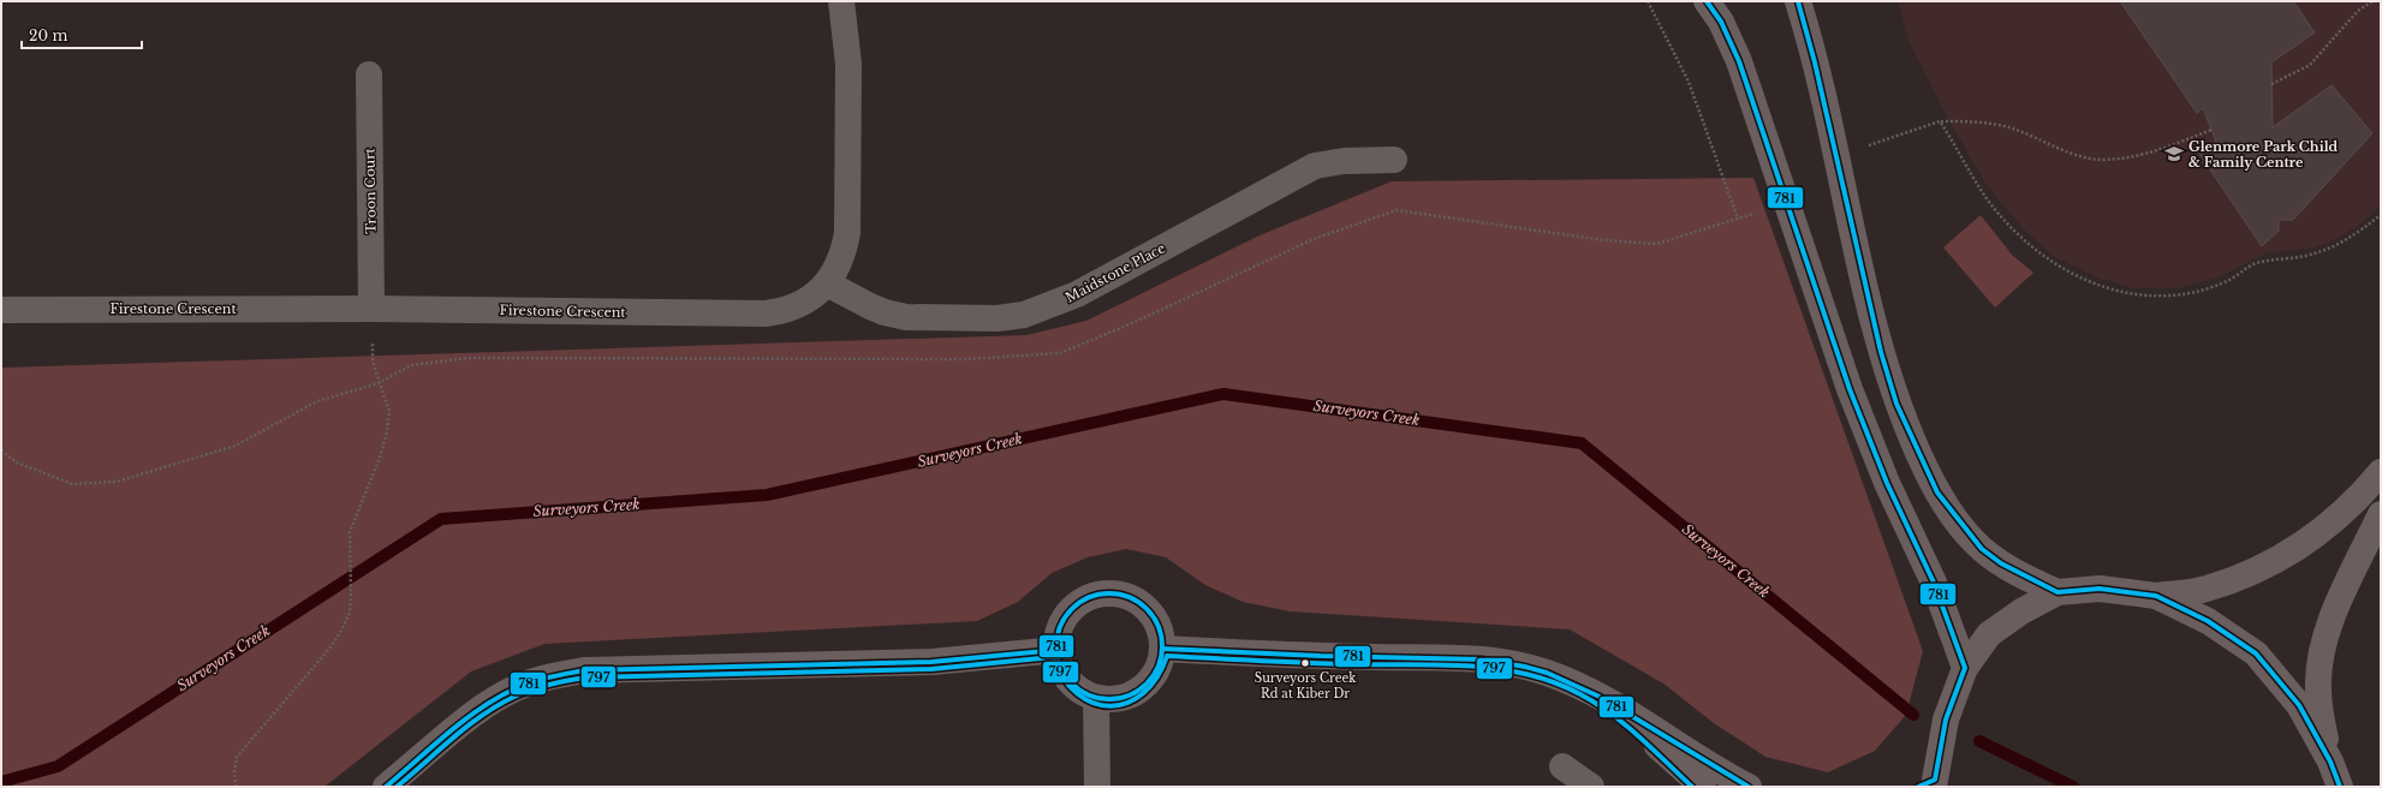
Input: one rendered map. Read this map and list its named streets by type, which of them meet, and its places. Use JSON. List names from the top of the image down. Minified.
{"streets":{"street":["Troon Court","Maidstone Place","Firestone Crescent"]},"crossings":[["Troon Court","Firestone Crescent"],["Maidstone Place","Firestone Crescent"]],"water":["Surveyors Creek"],"places":{"school or university":["Glenmore Park Child & Family Centre"],"other":["Surveyors Creek Rd at Kiber Dr"]},"lines":["transit line 781","transit line 797"],"scale_bar":"20 m"}
